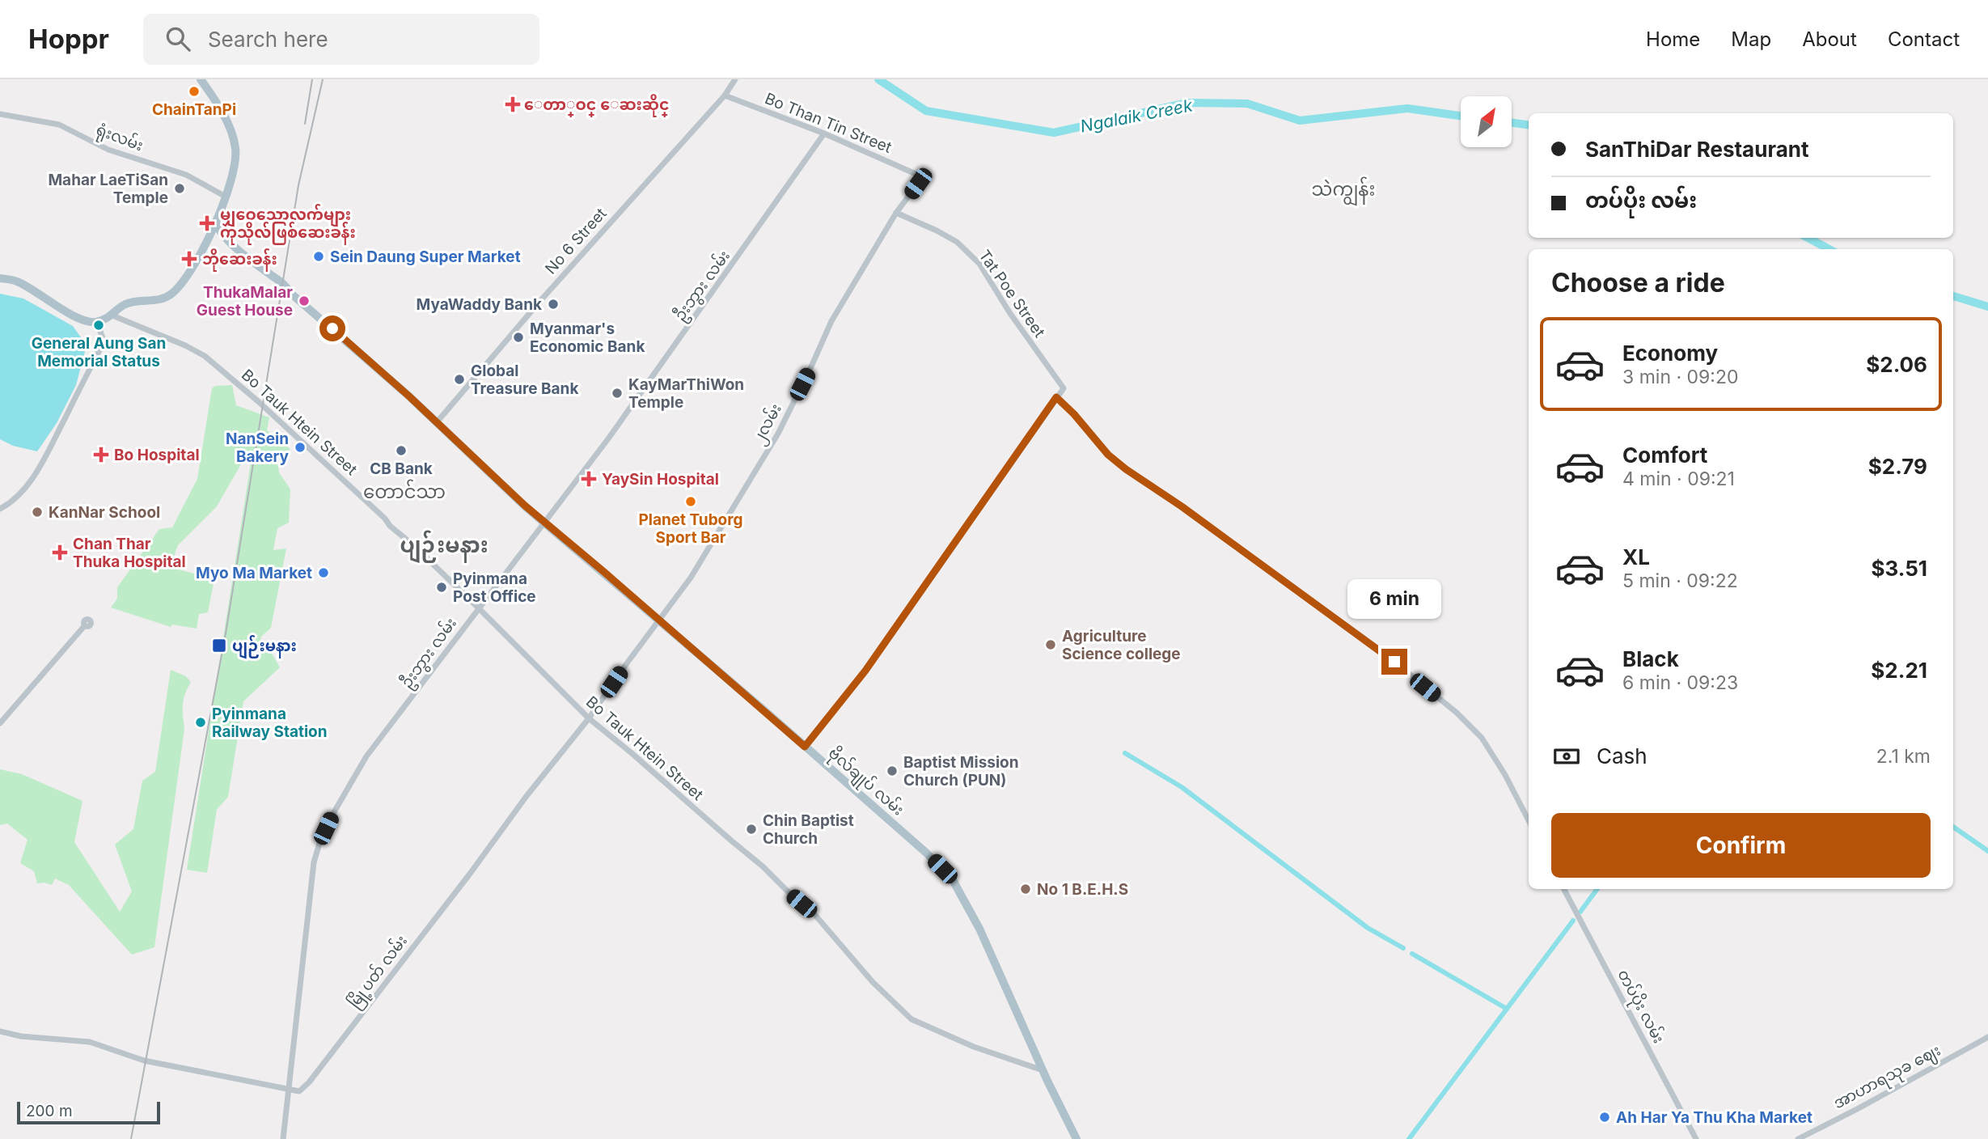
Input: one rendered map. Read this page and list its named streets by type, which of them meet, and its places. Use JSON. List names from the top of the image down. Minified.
{"streets":{"main road":["ဗိုလ်ချုပ် လမ်း"],"street":["Bo Than Tin Street","ရုံးလမ်း","No 6 Street","ဦးဘွား လမ်း","Tat Poe Street","Bo Tauk Htein Street","၂လမ်း","မြို့ပတ် လမ်း","တပ်ပိုး လမ်း","အာဟာရသုခ ဈေး"]},"crossings":[["Bo Than Tin Street","No 6 Street"],["Bo Than Tin Street","ဦးဘွား လမ်း"],["Bo Than Tin Street","၂လမ်း"],["No 6 Street","ဗိုလ်ချုပ် လမ်း"],["ဦးဘွား လမ်း","Bo Tauk Htein Street"],["ဦးဘွား လမ်း","ဗိုလ်ချုပ် လမ်း"],["ဦးဘွား လမ်း","မြို့ပတ် လမ်း"],["Tat Poe Street","၂လမ်း"],["Bo Tauk Htein Street","ဗိုလ်ချုပ် လမ်း"],["Bo Tauk Htein Street","မြို့ပတ် လမ်း"],["၂လမ်း","ဗိုလ်ချုပ် လမ်း"],["၂လမ်း","မြို့ပတ် လမ်း"],["ဗိုလ်ချုပ် လမ်း","မြို့ပတ် လမ်း"]],"districts":["သဲကျွန်း","တောင်သာ","ပျဉ်းမနား"],"water":["Ngalaik Creek"],"places":{"other":["ChainTanPi","Mahar LaeTiSan Temple","Sein Daung Super Market","ThukaMalar Guest House","MyaWaddy Bank","General Aung San Memorial Status","Myanmar's Economic Bank","Global Treasure Bank","KayMarThiWon Temple","NanSein Bakery","CB Bank","Planet Tuborg Sport Bar","KanNar School","Myo Ma Market","Pyinmana Post Office","Agriculture Science college","Pyinmana Railway Station","Baptist Mission Church (PUN)","Chin Baptist Church","No 1 B.E.H.S","Ah Har Ya Thu Kha Market"],"health":["ေတာ္ဝင္ ေဆးဆိုင္","မျှဝေသောလက်များ ကုသိုလ်ဖြစ်ဆေးခန်း","ဘိုဆေးခန်း","Bo Hospital","YaySin Hospital","Chan Thar Thuka Hospital"],"transit":["ပျဉ်းမနား"]},"scale_bar":"200 m","north":"top right","page":{"header":"Hoppr","search":"Search here","nav":["Home","Map","About","Contact"],"banner":["SanThiDar Restaurant","တပ်ပိုး လမ်း"],"heading":"Choose a ride","list":[{"name":"Economy","note":"3 min · 09:20","value":"$2.06"},{"name":"Comfort","note":"4 min · 09:21","value":"$2.79"},{"name":"XL","note":"5 min · 09:22","value":"$3.51"},{"name":"Black","note":"6 min · 09:23","value":"$2.21"}],"bubble":"6 min","pay":["Cash","2.1 km"],"buttons":"Confirm","scale":"200 m"}}
